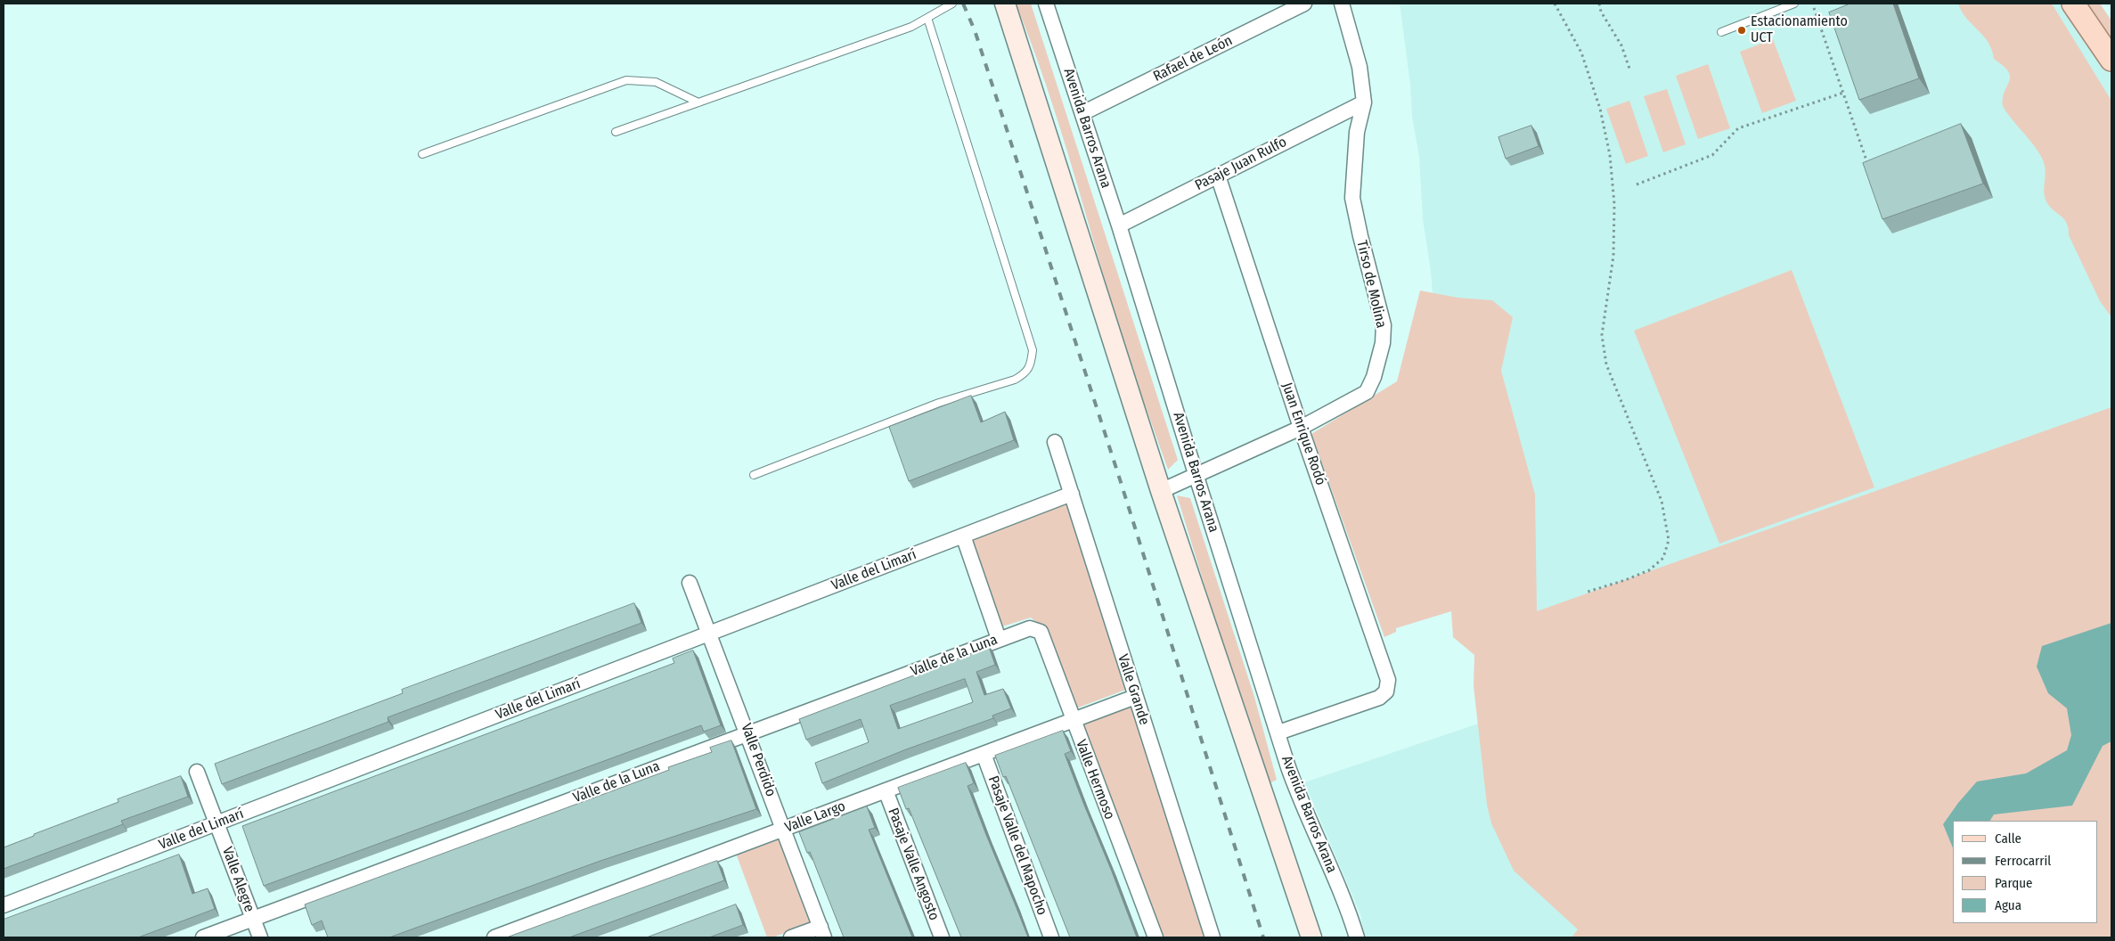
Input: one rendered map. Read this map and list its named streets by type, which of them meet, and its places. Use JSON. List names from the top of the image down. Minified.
{"streets":{"street":["Rafael de León","Avenida Barros Arana","Pasaje Juan Rulfo","Tirso de Molina","Juan Enrique Rodó","Valle del Limarí","Valle de la Luna","Valle Grande","Valle Perdido","Valle Hermoso","Valle Largo","Pasaje Valle del Mapocho","Pasaje Valle Angosto","Valle Alegre"]},"crossings":[["Rafael de León","Avenida Barros Arana"],["Avenida Barros Arana","Pasaje Juan Rulfo"],["Avenida Barros Arana","Tirso de Molina"],["Avenida Barros Arana","Juan Enrique Rodó"],["Pasaje Juan Rulfo","Tirso de Molina"],["Pasaje Juan Rulfo","Juan Enrique Rodó"],["Tirso de Molina","Juan Enrique Rodó"],["Valle del Limarí","Valle Grande"],["Valle del Limarí","Valle Perdido"],["Valle del Limarí","Valle Alegre"],["Valle de la Luna","Valle Perdido"],["Valle de la Luna","Valle Hermoso"],["Valle de la Luna","Valle Alegre"],["Valle Grande","Valle Largo"],["Valle Perdido","Valle Largo"],["Valle Hermoso","Valle Largo"],["Valle Largo","Pasaje Valle del Mapocho"],["Valle Largo","Pasaje Valle Angosto"]],"places":["Estacionamiento UCT"],"legend":["Calle","Ferrocarril","Parque","Agua"]}
